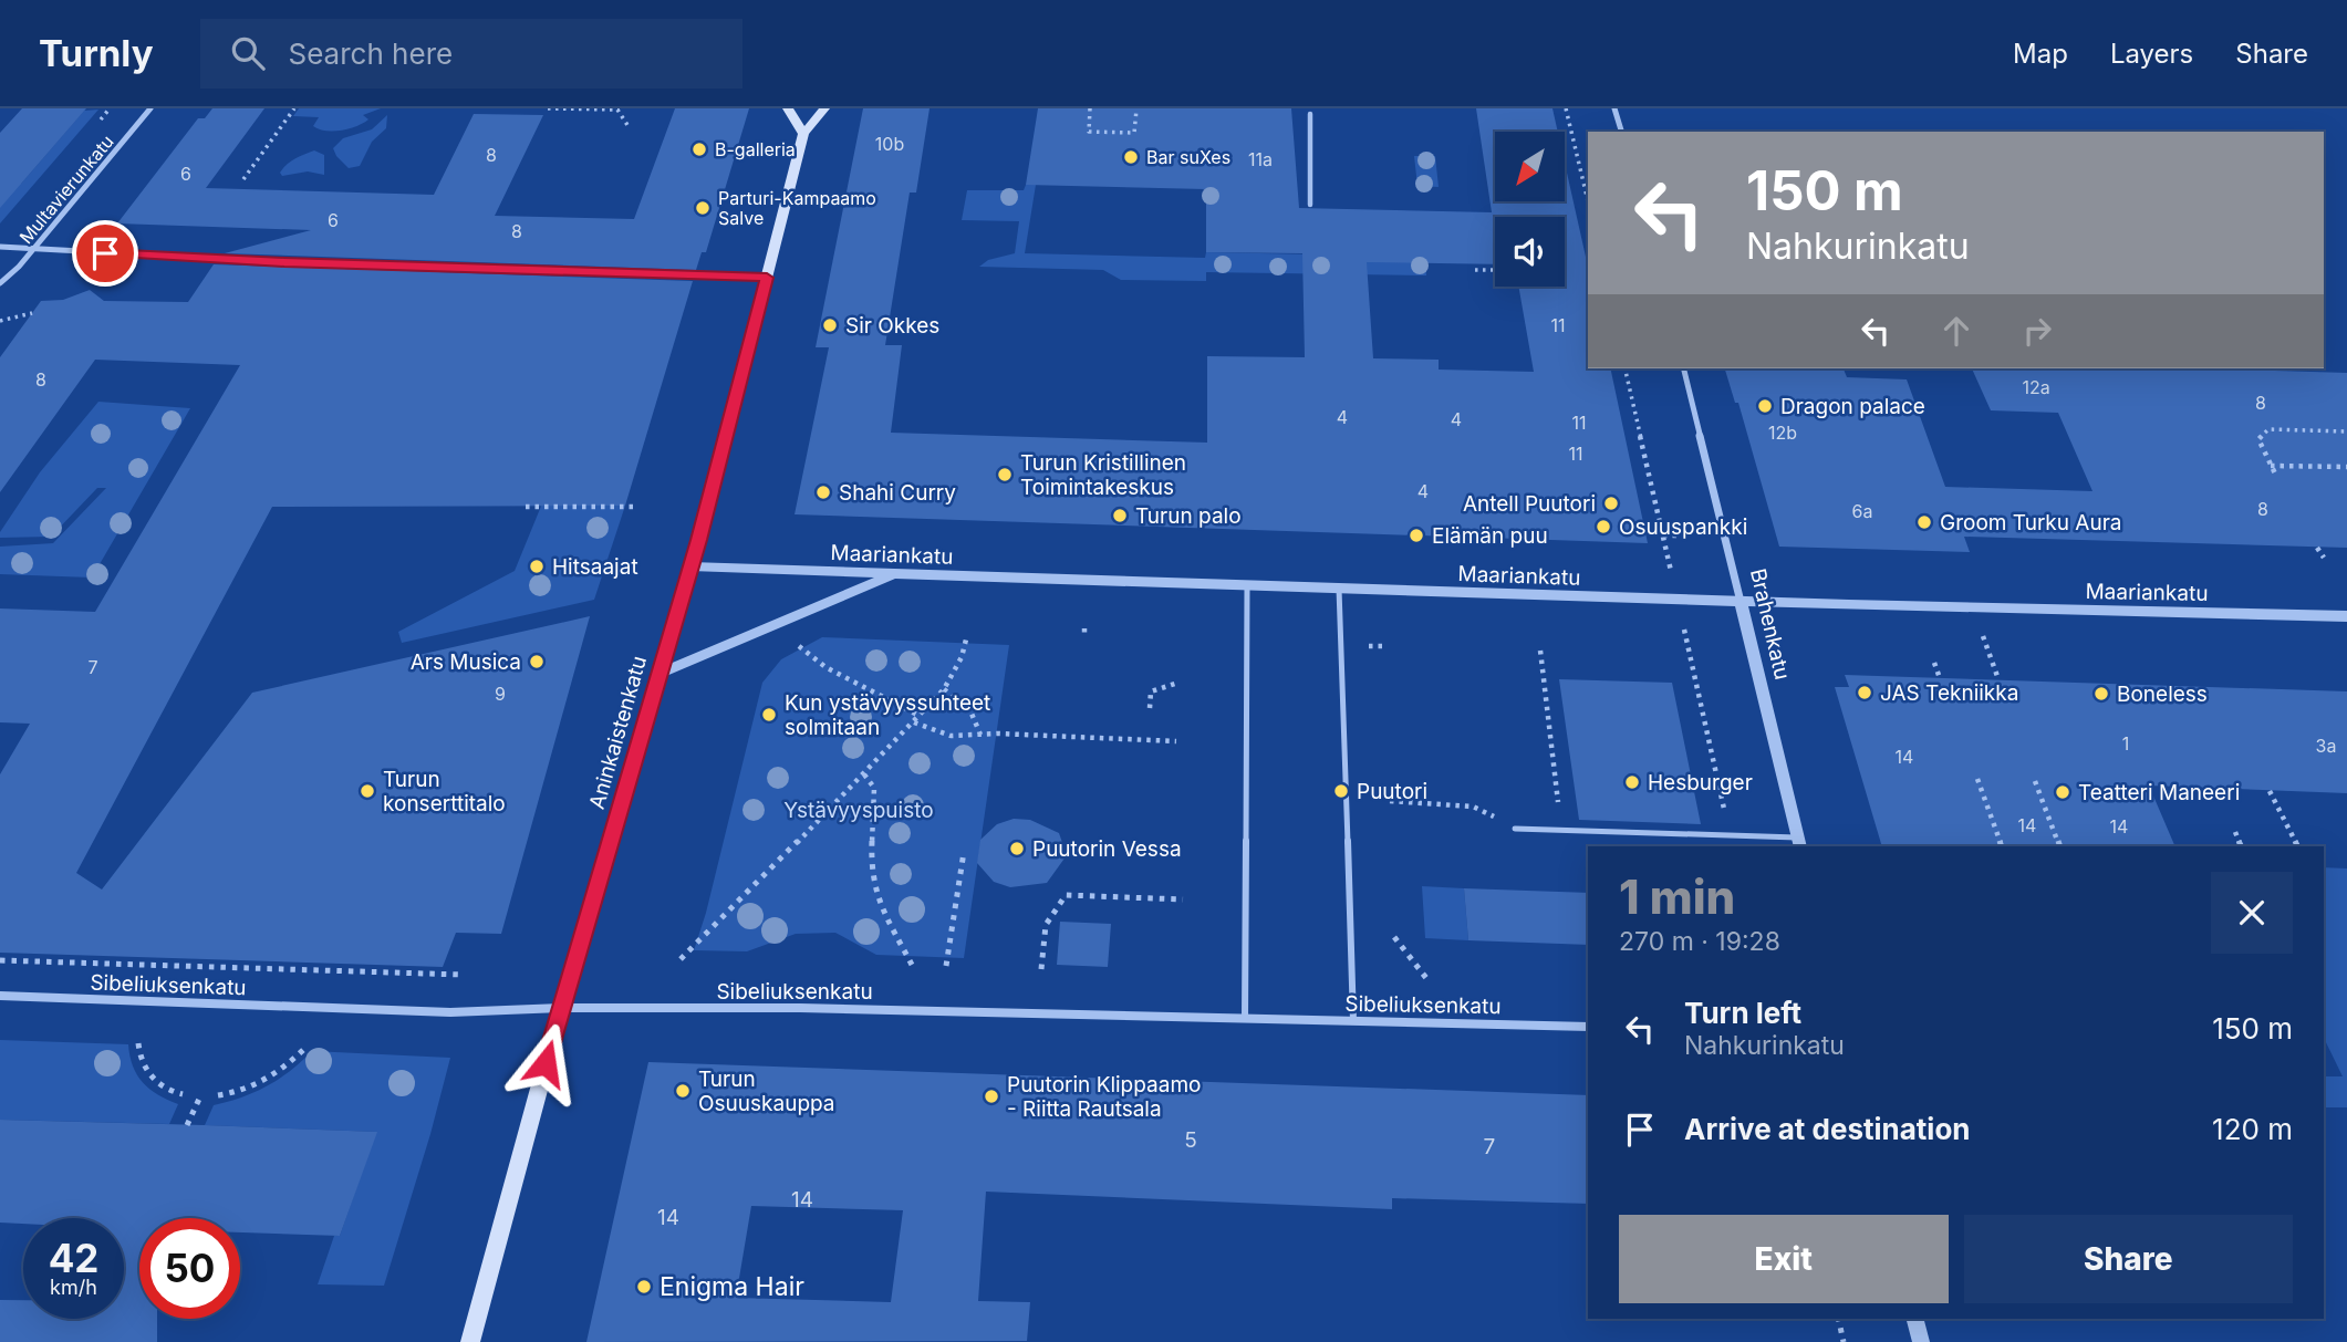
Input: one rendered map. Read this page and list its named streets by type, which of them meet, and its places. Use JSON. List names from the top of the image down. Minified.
{"streets":{"main road":["Aninkaistenkatu"],"street":["Multavierunkatu","Maariankatu","Brahenkatu","Sibeliuksenkatu"]},"crossings":[["Maariankatu","Brahenkatu"],["Maariankatu","Aninkaistenkatu"],["Aninkaistenkatu","Sibeliuksenkatu"]],"parks":["Ystävyyspuisto"],"places":["B-galleria","Bar suXes","Parturi-Kampaamo Salve","Sir Okkes","Dragon palace","Turun Kristillinen Toimintakeskus","Shahi Curry","Antell Puutori","Turun palo","Groom Turku Aura","Osuuspankki","Elämän puu","Hitsaajat","Ars Musica","JAS Tekniikka","Boneless","Kun ystävyyssuhteet solmitaan","Hesburger","Turun konserttitalo","Puutori","Teatteri Maneeri","Puutorin Vessa","Turun Osuuskauppa","Puutorin Klippaamo - Riitta Rautsala","Enigma Hair"],"house_numbers":["10b","8","11a","6","6","8","11","8","12a","8","4","4","11","12b","11","4","8","6a","7","9","1","3a","14","14","14","5","7","14","14"],"north":"bottom left","page":{"header":"Turnly","search":"Search here","nav":["Map","Layers","Share"],"turn":["150 m","Nahkurinkatu"],"heading":["1 min","270 m · 19:28"],"list":[{"name":"Turn left","note":"Nahkurinkatu","value":"150 m"},{"name":"Arrive at destination","value":"120 m"}],"buttons":["Exit","Share"],"speed":"42 km/h","limit":"50"}}
